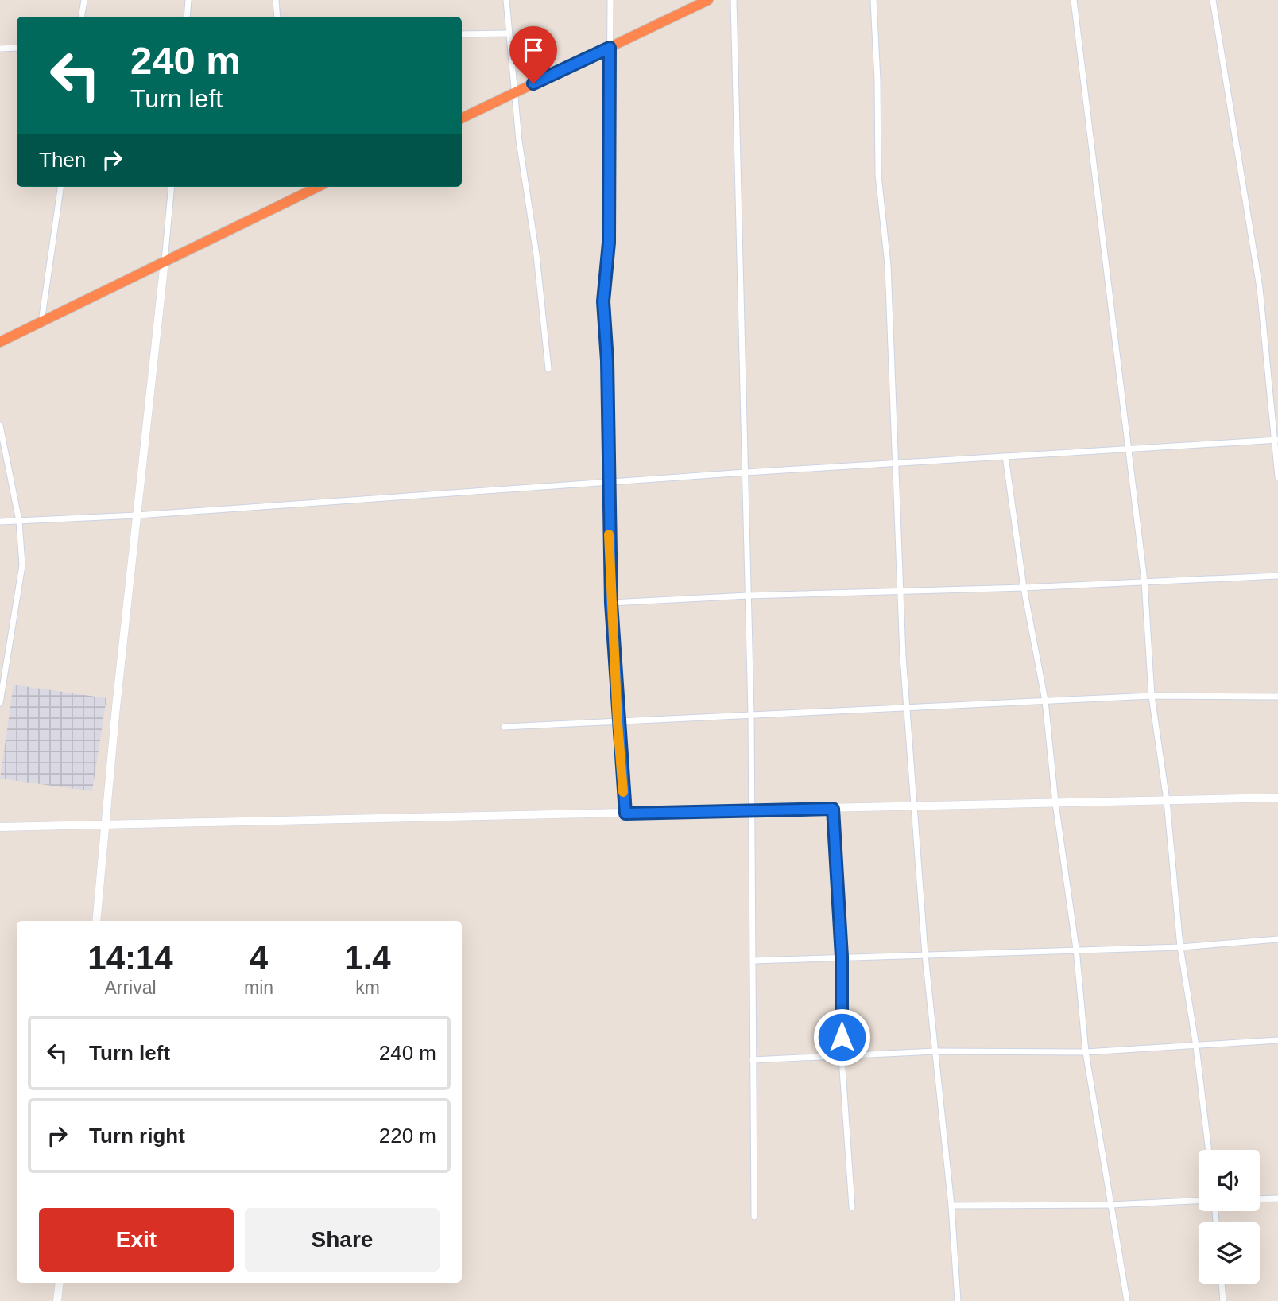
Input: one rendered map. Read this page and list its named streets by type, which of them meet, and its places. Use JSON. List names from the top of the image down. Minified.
{"page":{"turn":["240 m","Turn left"],"then":"Then","eta":["14:14","Arrival","4","min","1.4","km"],"list":[{"name":"Turn left","value":"240 m"},{"name":"Turn right","value":"220 m"}],"buttons":["Exit","Share"]}}
